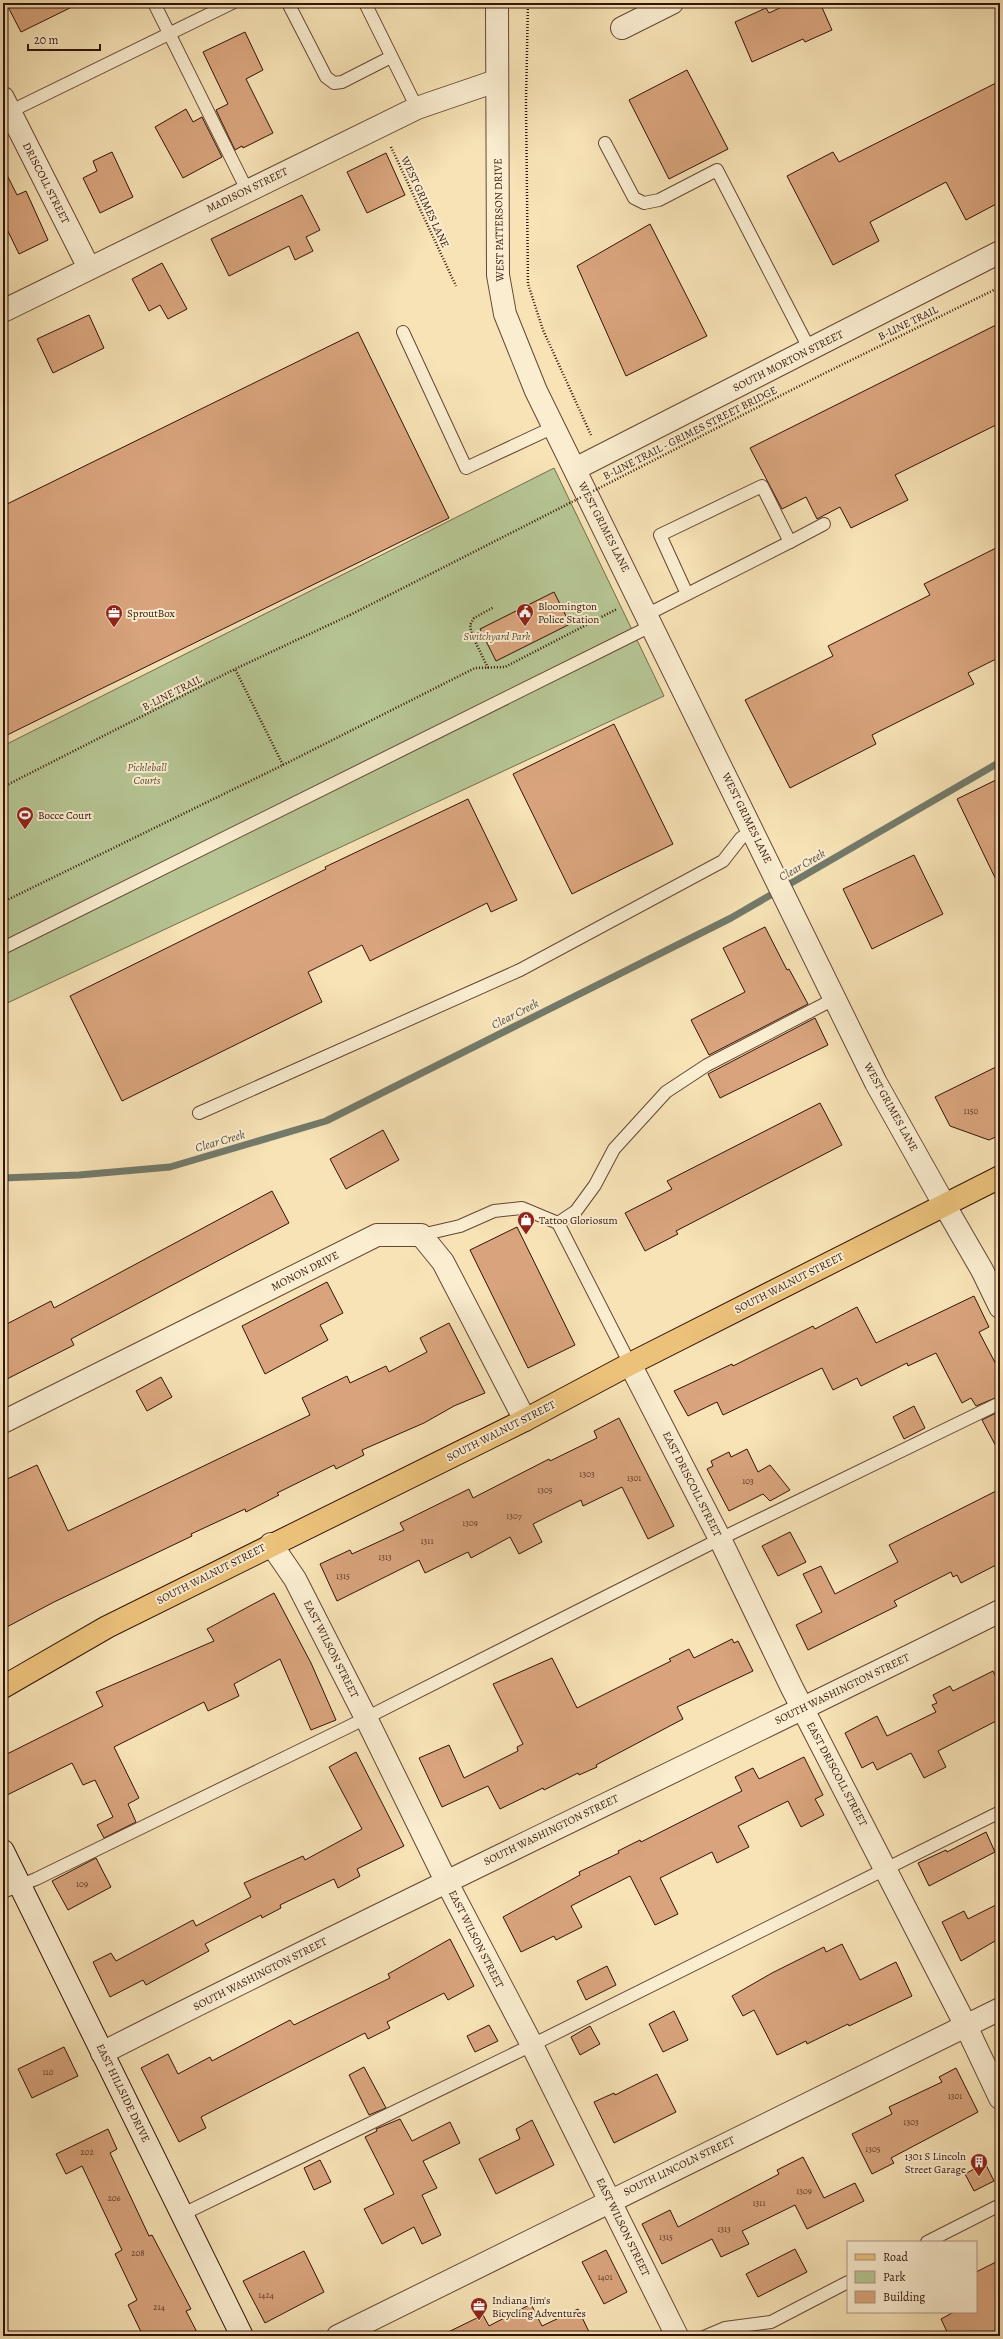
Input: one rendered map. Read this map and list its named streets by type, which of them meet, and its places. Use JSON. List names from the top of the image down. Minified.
{"streets":{"main road":["SOUTH WALNUT STREET"],"street":["DRISCOLL STREET","MADISON STREET","WEST GRIMES LANE","WEST PATTERSON DRIVE","SOUTH MORTON STREET","MONON DRIVE","EAST DRISCOLL STREET","EAST WILSON STREET","SOUTH WASHINGTON STREET","EAST HILLSIDE DRIVE","SOUTH LINCOLN STREET"],"path":["B-LINE TRAIL","B-LINE TRAIL - GRIMES STREET BRIDGE"]},"crossings":[["DRISCOLL STREET","MADISON STREET"],["MADISON STREET","WEST GRIMES LANE"],["MADISON STREET","WEST PATTERSON DRIVE"],["WEST GRIMES LANE","WEST PATTERSON DRIVE"],["WEST GRIMES LANE","SOUTH MORTON STREET"],["WEST GRIMES LANE","SOUTH WALNUT STREET"],["WEST PATTERSON DRIVE","SOUTH MORTON STREET"],["B-LINE TRAIL","B-LINE TRAIL - GRIMES STREET BRIDGE"],["SOUTH WALNUT STREET","EAST DRISCOLL STREET"],["SOUTH WALNUT STREET","EAST WILSON STREET"],["EAST DRISCOLL STREET","SOUTH WASHINGTON STREET"],["EAST DRISCOLL STREET","SOUTH LINCOLN STREET"],["EAST WILSON STREET","SOUTH WASHINGTON STREET"],["EAST WILSON STREET","SOUTH LINCOLN STREET"],["SOUTH WASHINGTON STREET","EAST HILLSIDE DRIVE"]],"water":["Clear Creek"],"parks":["Switchyard Park","Pickleball Courts"],"places":{"public building":["Bloomington Police Station"],"office":["SproutBox","Indiana Jim's Bicycling Adventures"],"sports":["Bocce Court"],"shop":["Tattoo Gloriosum"],"building":["1301 S Lincoln Street Garage"]},"house_numbers":["1150","1303","1301","103","1305","1307","1309","1311","1313","1315","109","110","1301","1303","1305","202","1309","206","1311","1313","1315","208","1401","1424","214"],"legend":["Road","Park","Building"],"scale_bar":"20 m"}
